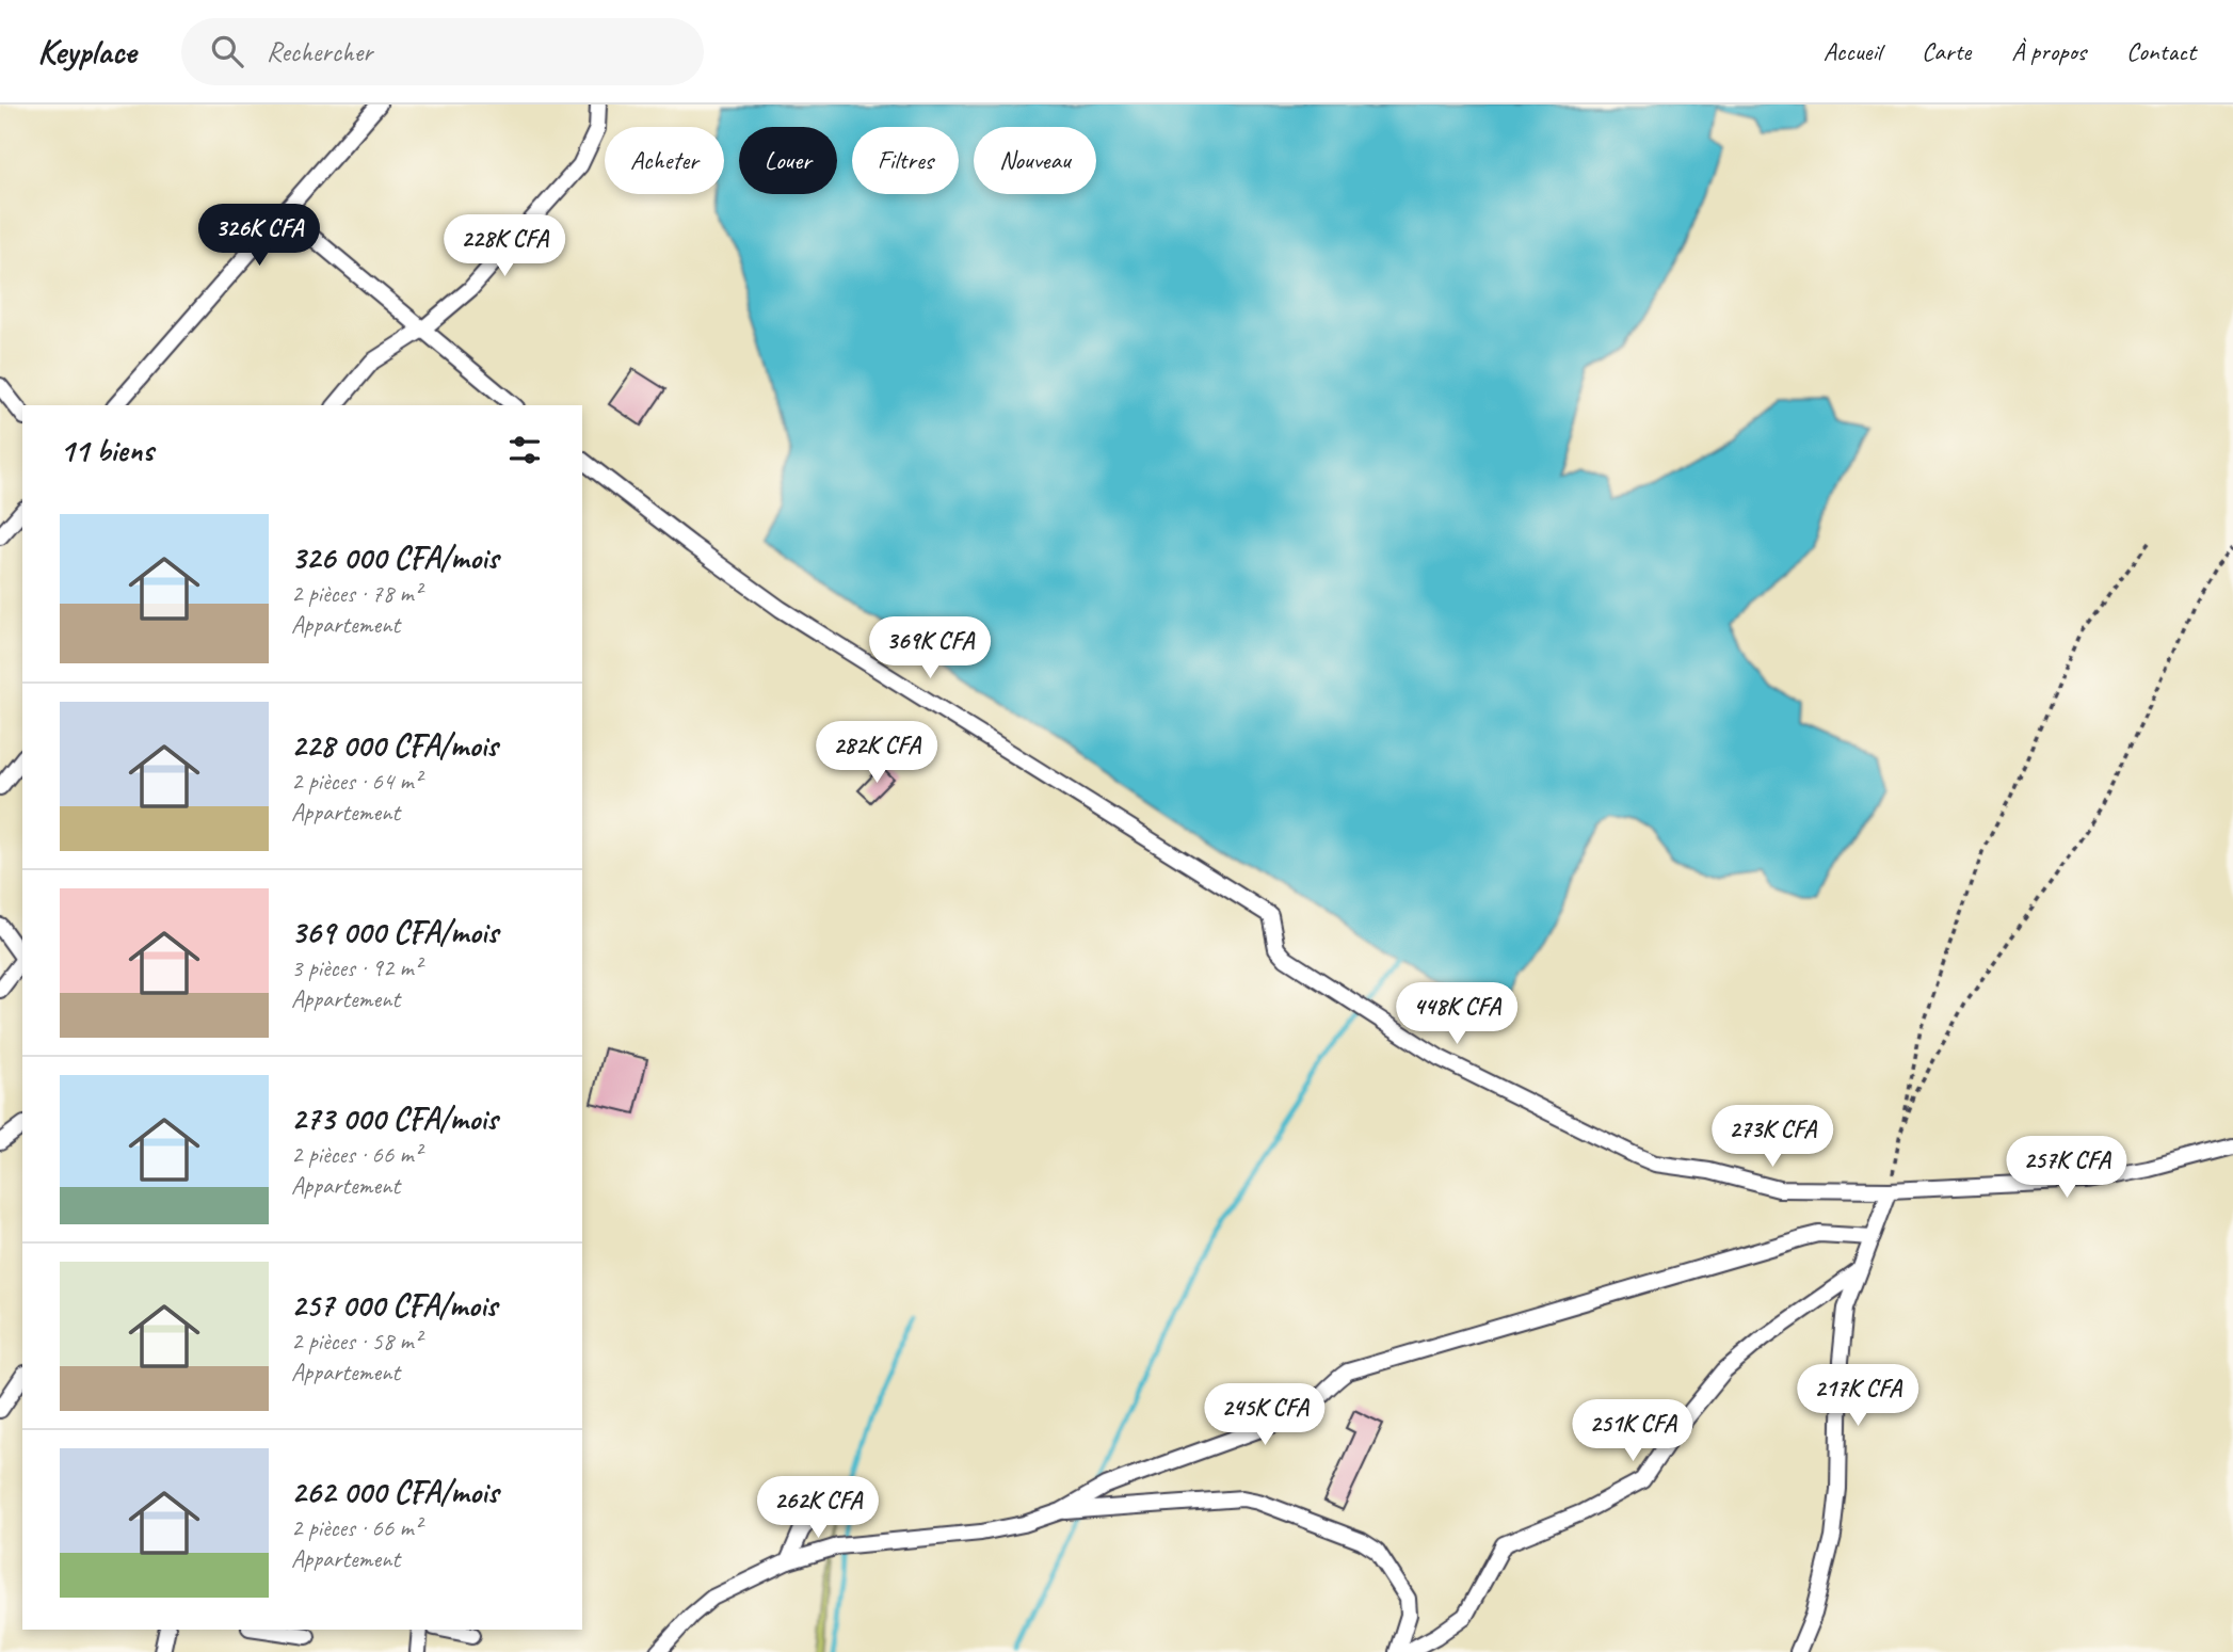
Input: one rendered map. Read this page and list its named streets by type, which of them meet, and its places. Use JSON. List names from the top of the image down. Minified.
{"page":{"header":"Keyplace","search":"Rechercher","nav":["Accueil","Carte","À propos","Contact"],"chip":["Acheter","Louer","Filtres","Nouveau"],"price":["326K CFA","228K CFA","369K CFA","282K CFA","448K CFA","273K CFA","257K CFA","217K CFA","245K CFA","251K CFA","262K CFA"],"heading":"11 biens","list":[{"name":"326 000 CFA/mois","note":"2 pièces · 78 m² · Appartement"},{"name":"228 000 CFA/mois","note":"2 pièces · 64 m² · Appartement"},{"name":"369 000 CFA/mois","note":"3 pièces · 92 m² · Appartement"},{"name":"273 000 CFA/mois","note":"2 pièces · 66 m² · Appartement"},{"name":"257 000 CFA/mois","note":"2 pièces · 58 m² · Appartement"},{"name":"262 000 CFA/mois","note":"2 pièces · 66 m² · Appartement"}]}}
